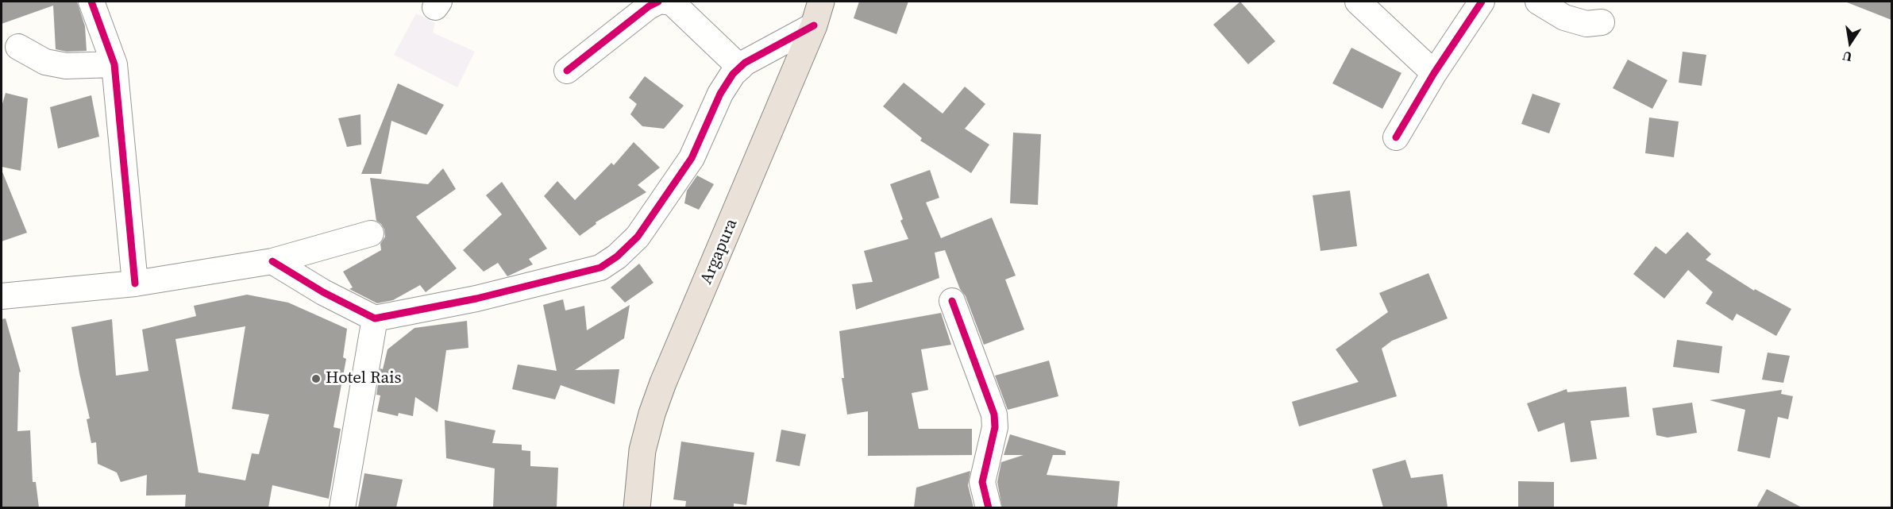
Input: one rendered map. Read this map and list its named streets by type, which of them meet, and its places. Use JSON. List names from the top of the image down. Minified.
{"streets":{"highway":["Argapura"]},"places":["Hotel Rais"],"north":"bottom"}
